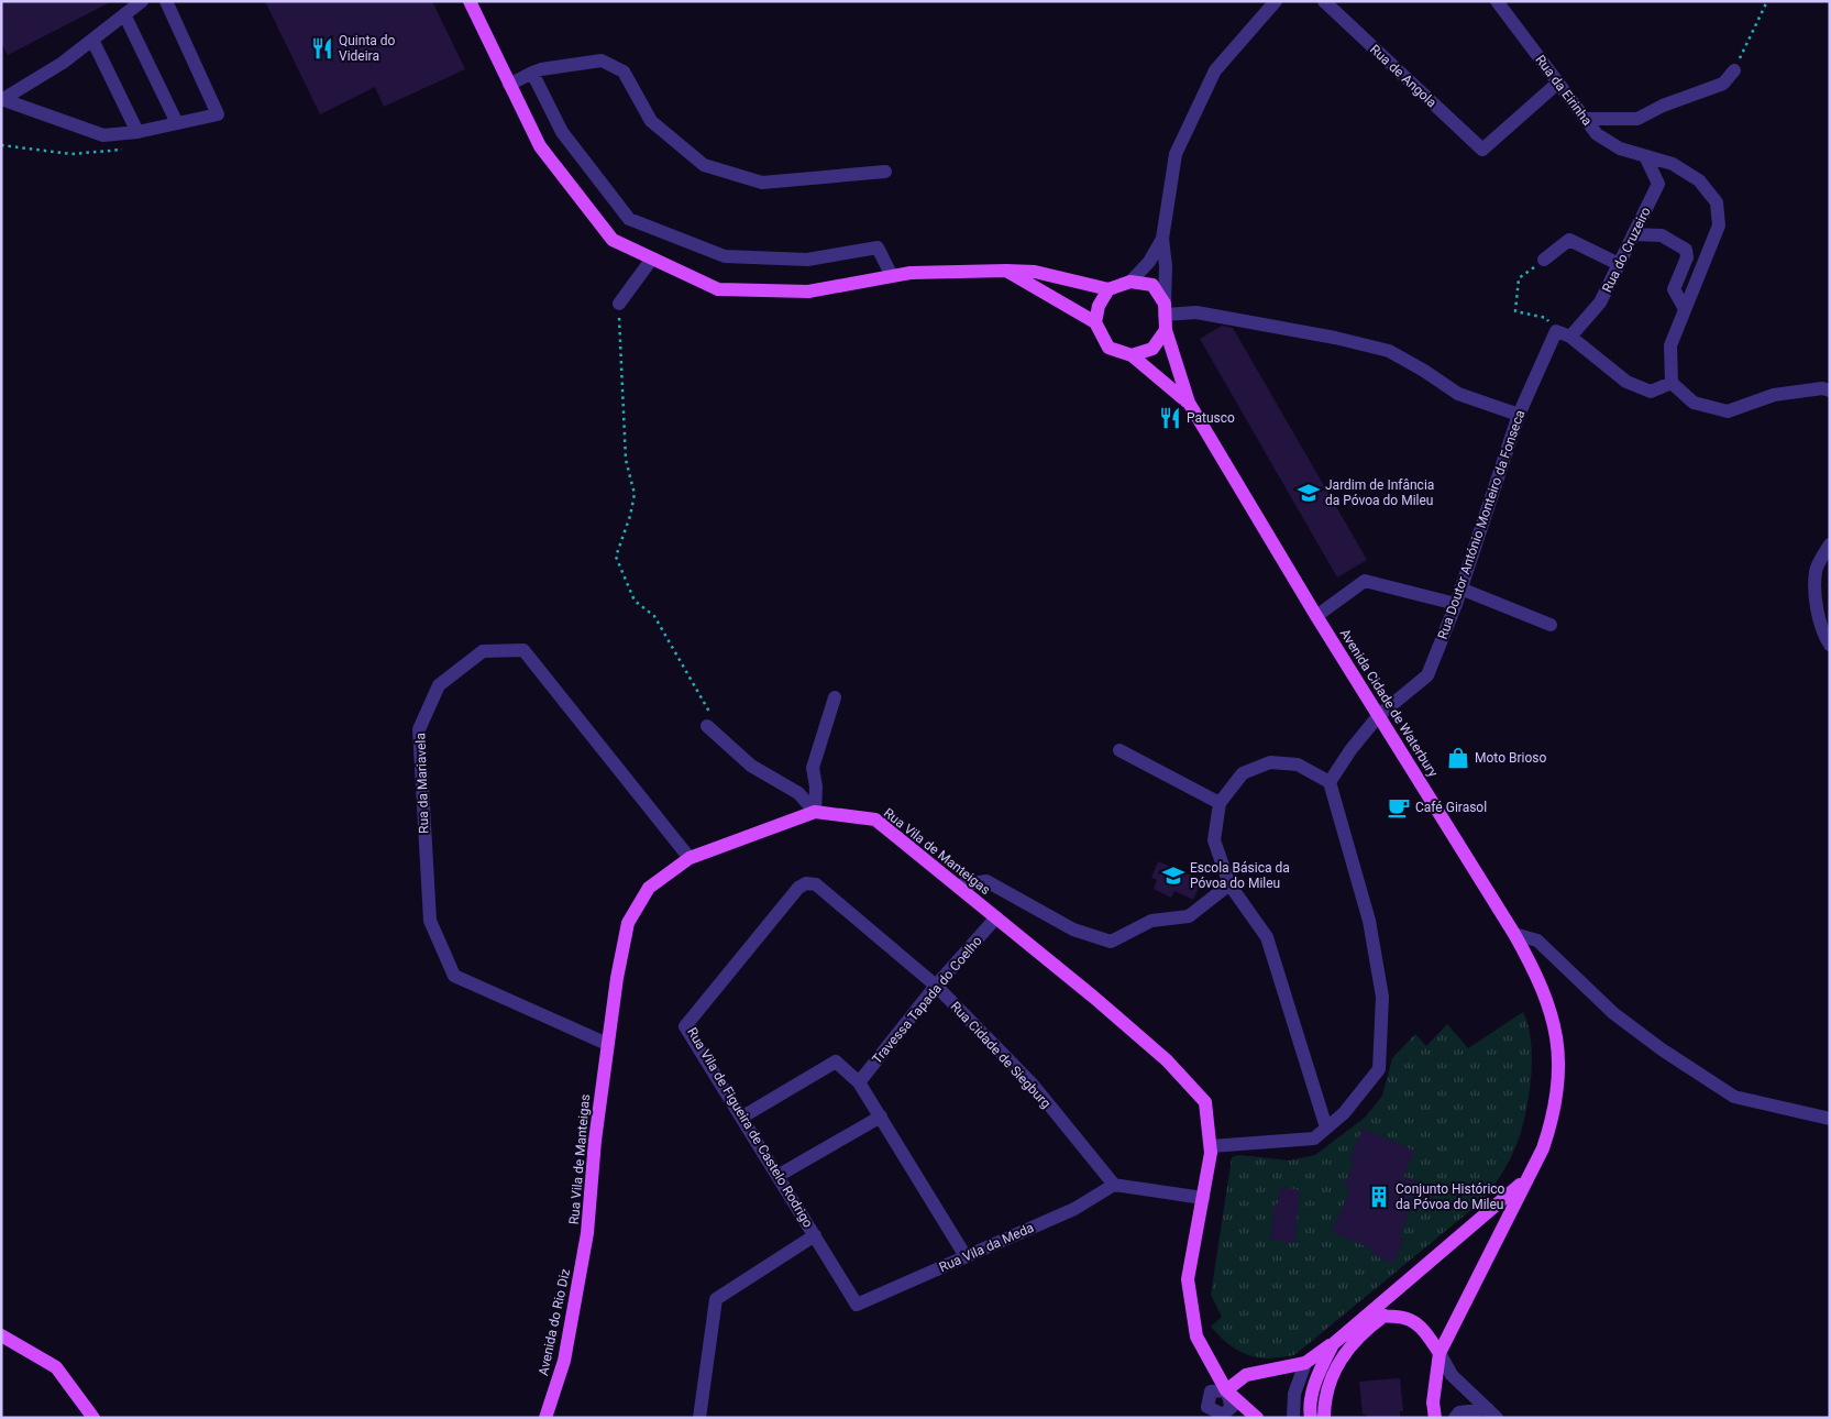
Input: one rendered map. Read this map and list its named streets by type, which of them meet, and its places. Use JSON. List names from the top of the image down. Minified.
{"streets":{"main road":["Avenida Cidade de Waterbury","Rua Vila de Manteigas","Avenida do Rio Diz"],"street":["Rua de Angola","Rua da Eirinha","Rua do Cruzeiro","Rua Doutor António Monteiro da Fonseca","Rua da Mariavela","Travessa Tapada do Coelho","Rua Cidade de Siegburg","Rua Vila de Figueira de Castelo Rodrigo","Rua Vila da Meda"]},"crossings":[["Rua de Angola","Rua da Eirinha"],["Rua da Eirinha","Rua do Cruzeiro"],["Rua Doutor António Monteiro da Fonseca","Avenida Cidade de Waterbury"],["Rua da Mariavela","Rua Vila de Manteigas"],["Rua Vila de Manteigas","Travessa Tapada do Coelho"],["Rua Vila de Manteigas","Avenida do Rio Diz"],["Travessa Tapada do Coelho","Rua Cidade de Siegburg"],["Rua Cidade de Siegburg","Rua Vila de Figueira de Castelo Rodrigo"],["Rua Cidade de Siegburg","Rua Vila da Meda"],["Rua Vila de Figueira de Castelo Rodrigo","Rua Vila da Meda"]],"places":{"restaurant":["Quinta do Videira","Patusco"],"school or university":["Jardim de Infância da Póvoa do Mileu","Escola Básica da Póvoa do Mileu"],"shop":["Moto Brioso"],"cafe":["Café Girasol"],"building":["Conjunto Histórico da Póvoa do Mileu"]}}
